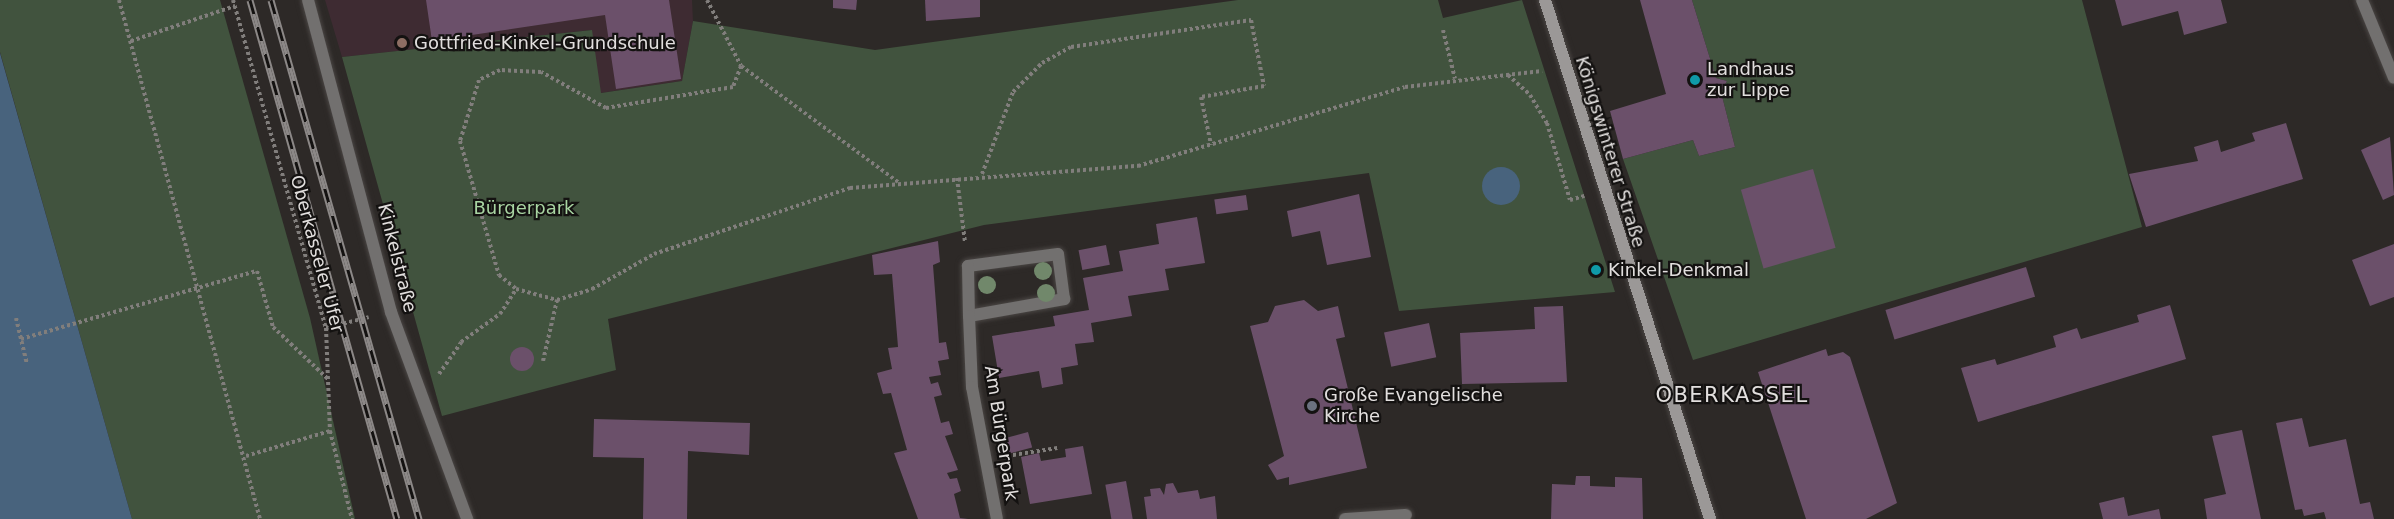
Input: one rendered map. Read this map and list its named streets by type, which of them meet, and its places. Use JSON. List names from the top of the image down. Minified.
{"streets":{"main road":["Königswinterer Straße"],"street":["Kinkelstraße","Am Bürgerpark"],"path":["Oberkasseler Ufer"]},"districts":["OBERKASSEL"],"parks":["Bürgerpark"],"places":["Gottfried-Kinkel-Grundschule","Landhaus zur Lippe","Kinkel-Denkmal","Große Evangelische Kirche"]}
